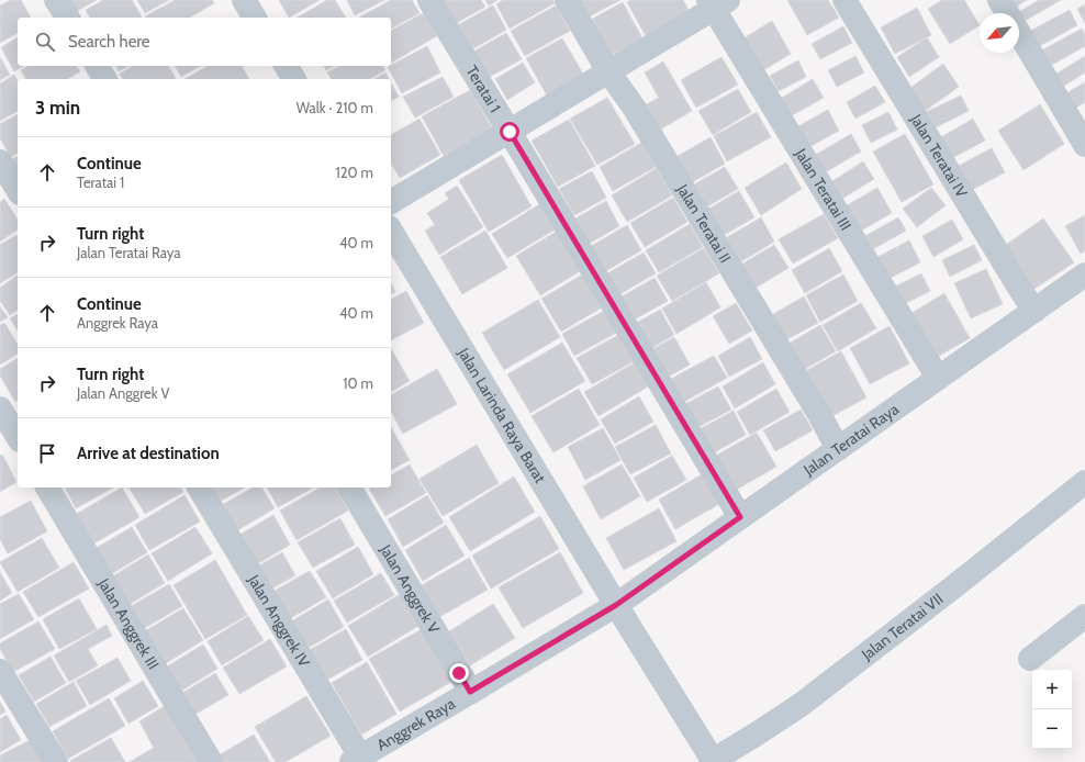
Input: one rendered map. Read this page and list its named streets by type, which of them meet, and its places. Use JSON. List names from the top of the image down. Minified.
{"streets":{"street":["Teratai 1","Jalan Teratai IV","Jalan Teratai III","Jalan Teratai II","Jalan Larinda Raya Barat","Jalan Teratai Raya","Jalan Anggrek V","Jalan Anggrek IV","Jalan Anggrek III","Jalan Teratai VII","Anggrek Raya"]},"crossings":[["Teratai 1","Jalan Teratai Raya"],["Jalan Teratai IV","Jalan Teratai Raya"],["Jalan Teratai III","Jalan Teratai Raya"],["Jalan Teratai II","Jalan Teratai Raya"],["Jalan Larinda Raya Barat","Jalan Teratai Raya"],["Jalan Larinda Raya Barat","Jalan Teratai VII"],["Jalan Larinda Raya Barat","Anggrek Raya"],["Jalan Teratai Raya","Anggrek Raya"],["Jalan Anggrek V","Anggrek Raya"],["Jalan Anggrek IV","Anggrek Raya"]],"north":"bottom left","page":{"search":"Search here","heading":["3 min","Walk · 210 m"],"list":[["Continue","Teratai 1","120 m"],["Turn right","Jalan Teratai Raya","40 m"],["Continue","Anggrek Raya","40 m"],["Turn right","Jalan Anggrek V","10 m"],"Arrive at destination"],"map_buttons":["+","−"]}}
